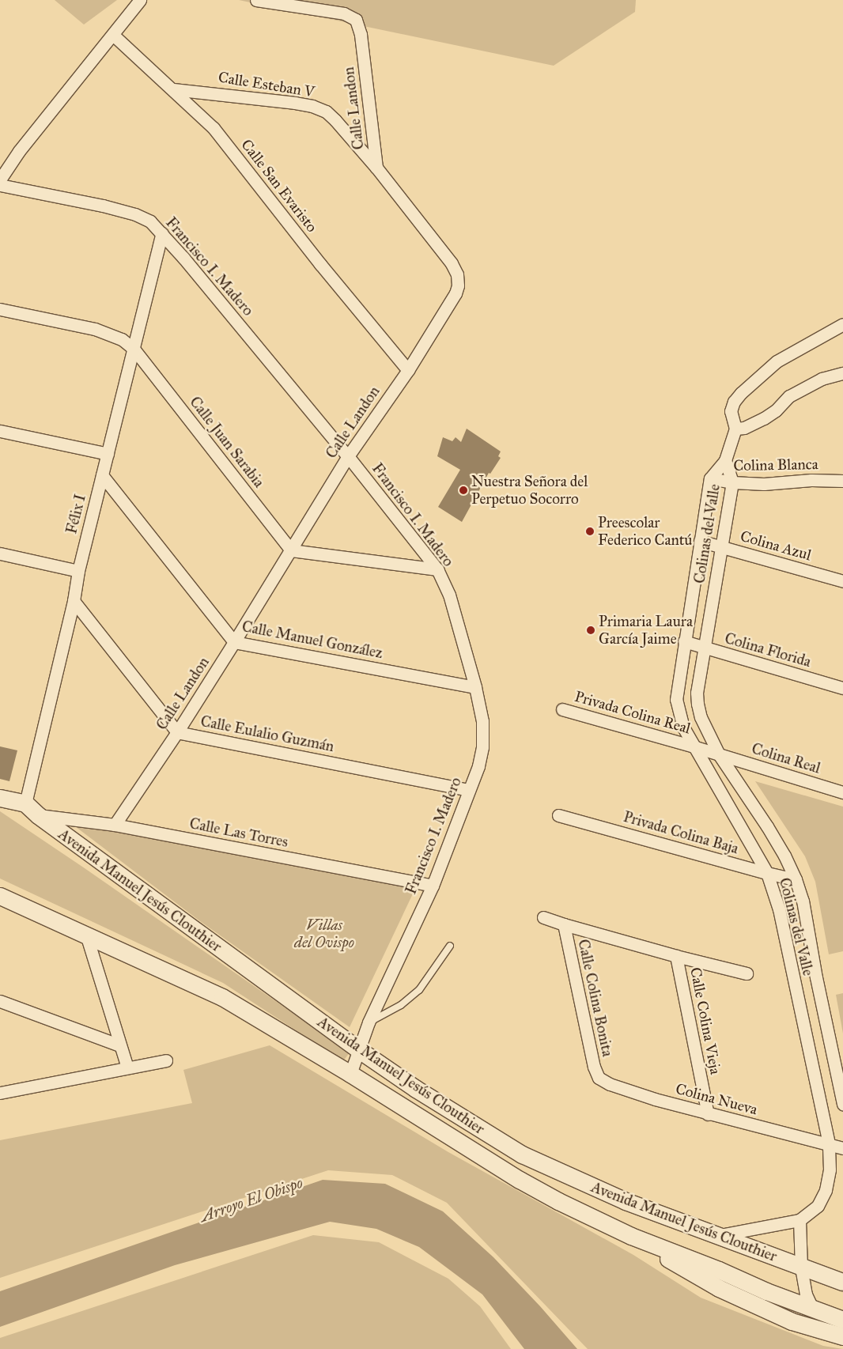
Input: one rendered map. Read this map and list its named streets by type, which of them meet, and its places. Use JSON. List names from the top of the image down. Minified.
{"streets":{"street":["Calle Esteban V","Calle Landon","Calle San Evaristo","Francisco I. Madero","Calle Juan Sarabia","Colina Blanca","Félix I","Colinas del Valle","Colina Azul","Calle Manuel González","Colina Florida","Privada Colina Real","Calle Eulalio Guzmán","Colina Real","Calle Las Torres","Privada Colina Baja","Avenida Manuel Jesús Clouthier","Calle Colina Bonita","Calle Colina Vieja","Colina Nueva"]},"crossings":[["Calle Esteban V","Calle Landon"],["Calle Esteban V","Calle San Evaristo"],["Calle Landon","Calle San Evaristo"],["Calle Landon","Francisco I. Madero"],["Calle Landon","Calle Juan Sarabia"],["Calle Landon","Calle Manuel González"],["Calle Landon","Calle Eulalio Guzmán"],["Calle Landon","Calle Las Torres"],["Francisco I. Madero","Félix I"],["Francisco I. Madero","Calle Manuel González"],["Francisco I. Madero","Calle Eulalio Guzmán"],["Francisco I. Madero","Calle Las Torres"],["Francisco I. Madero","Avenida Manuel Jesús Clouthier"],["Calle Juan Sarabia","Félix I"],["Colina Blanca","Colinas del Valle"],["Félix I","Calle Manuel González"],["Félix I","Calle Eulalio Guzmán"],["Félix I","Avenida Manuel Jesús Clouthier"],["Colinas del Valle","Colina Azul"],["Colinas del Valle","Colina Florida"],["Colinas del Valle","Privada Colina Real"],["Colinas del Valle","Colina Real"],["Colinas del Valle","Privada Colina Baja"],["Colinas del Valle","Avenida Manuel Jesús Clouthier"],["Colinas del Valle","Colina Nueva"],["Privada Colina Real","Colina Real"],["Calle Las Torres","Avenida Manuel Jesús Clouthier"],["Calle Colina Bonita","Colina Nueva"],["Calle Colina Vieja","Colina Nueva"]],"water":["Arroyo El Obispo"],"parks":["Villas del Ovispo"],"places":["Nuestra Señora del Perpetuo Socorro","Preescolar Federico Cantú","Primaria Laura García Jaime"]}
